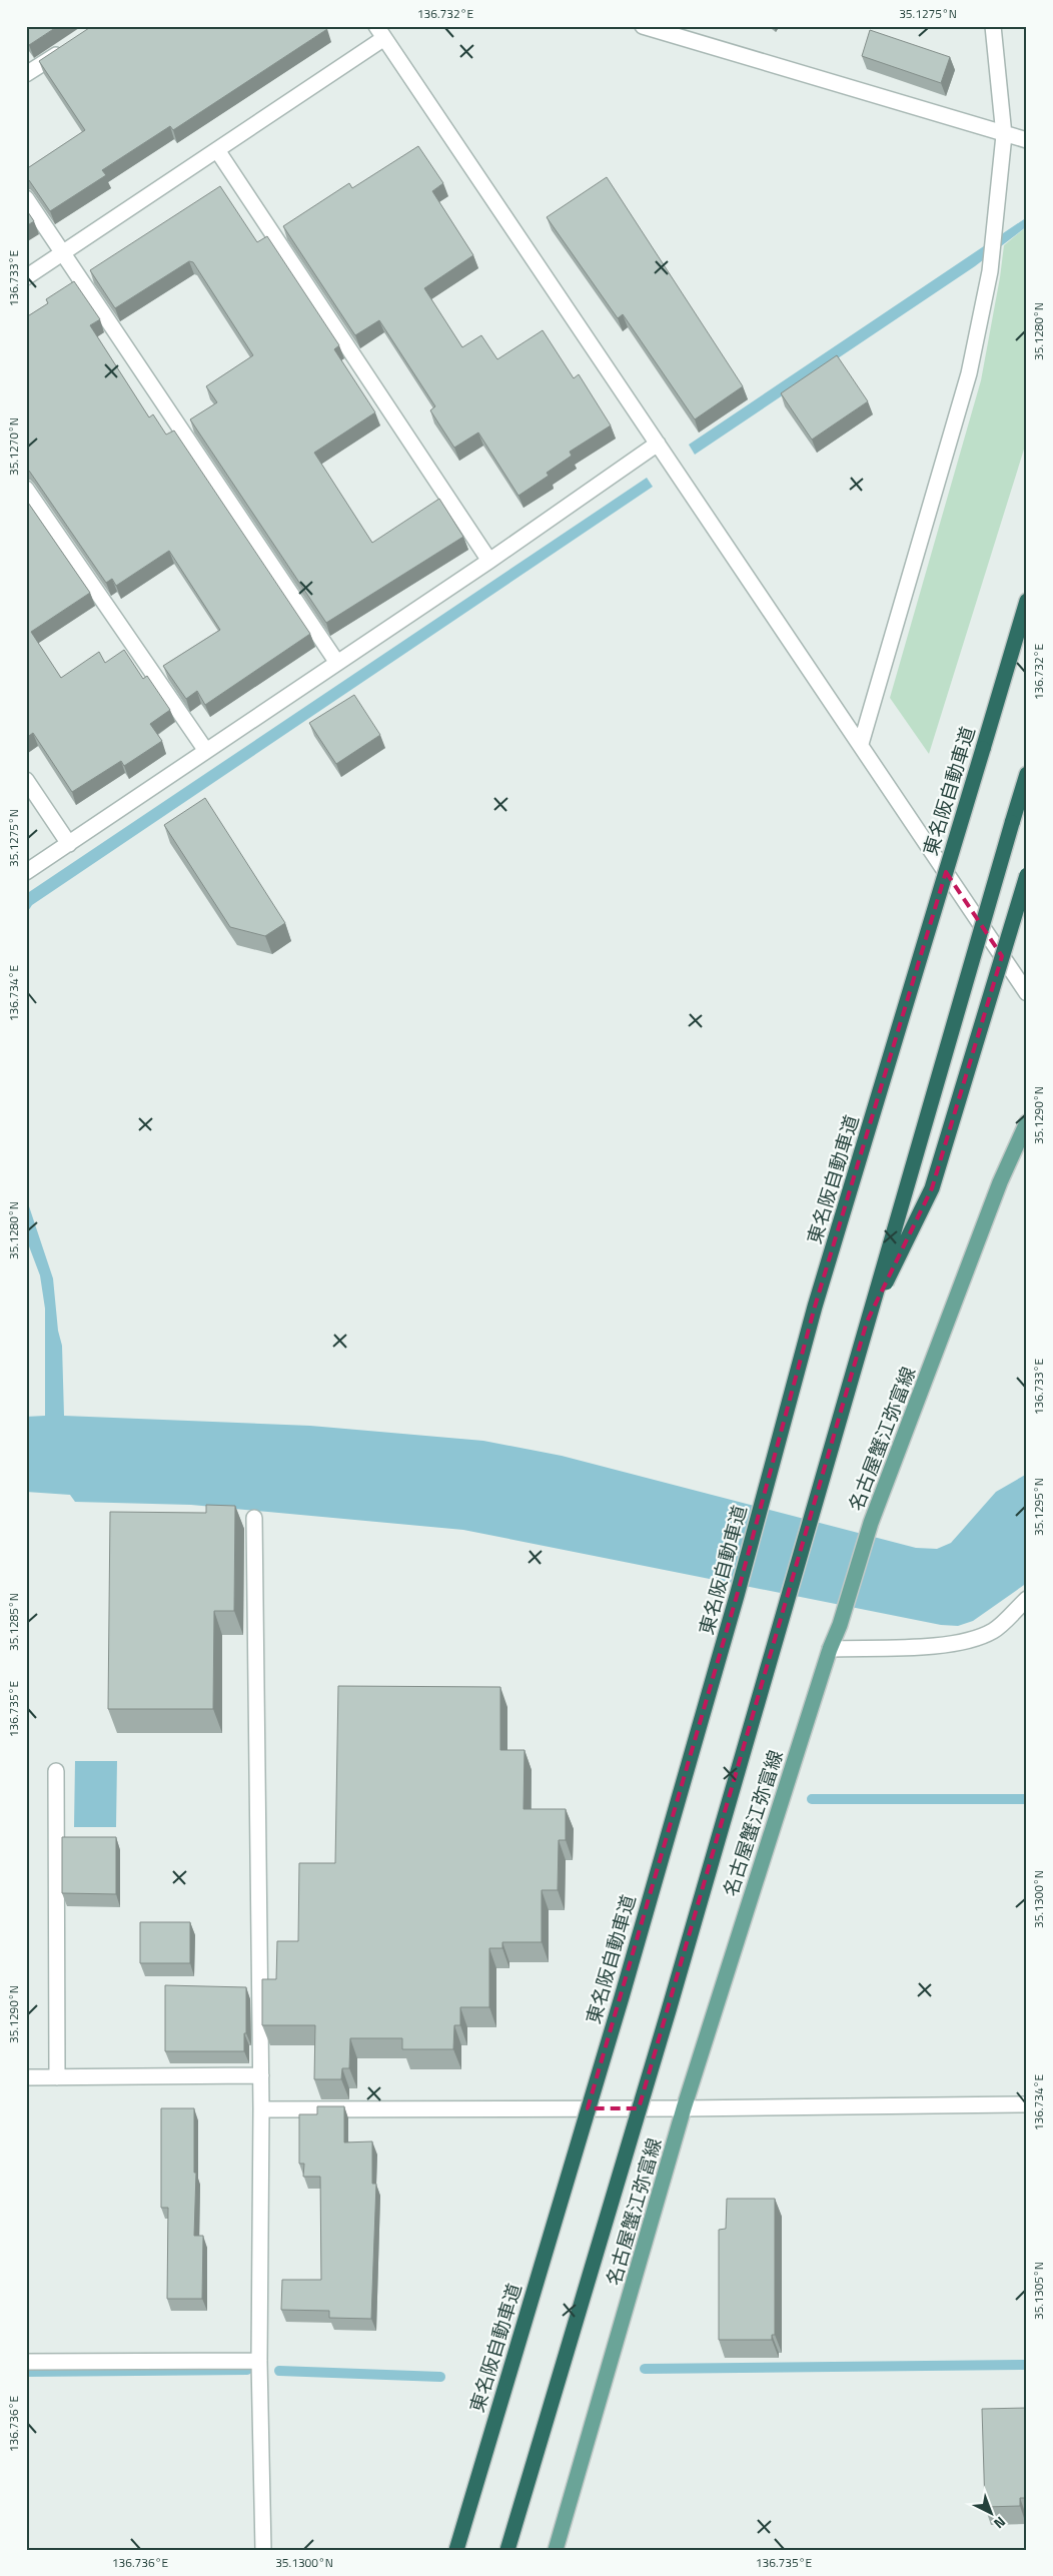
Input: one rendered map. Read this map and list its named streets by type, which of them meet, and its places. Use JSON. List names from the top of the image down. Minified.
{"streets":{"highway":["東名阪自動車道"],"main road":["名古屋蟹江弥富線"]},"north":"bottom right","coordinates":["136.732°E","35.1275°N","136.733°E","35.1280°N","35.1270°N","136.734°E","35.1290°N","35.1295°N","35.1285°N","136.735°E","35.1300°N","35.1305°N","136.736°E"]}
